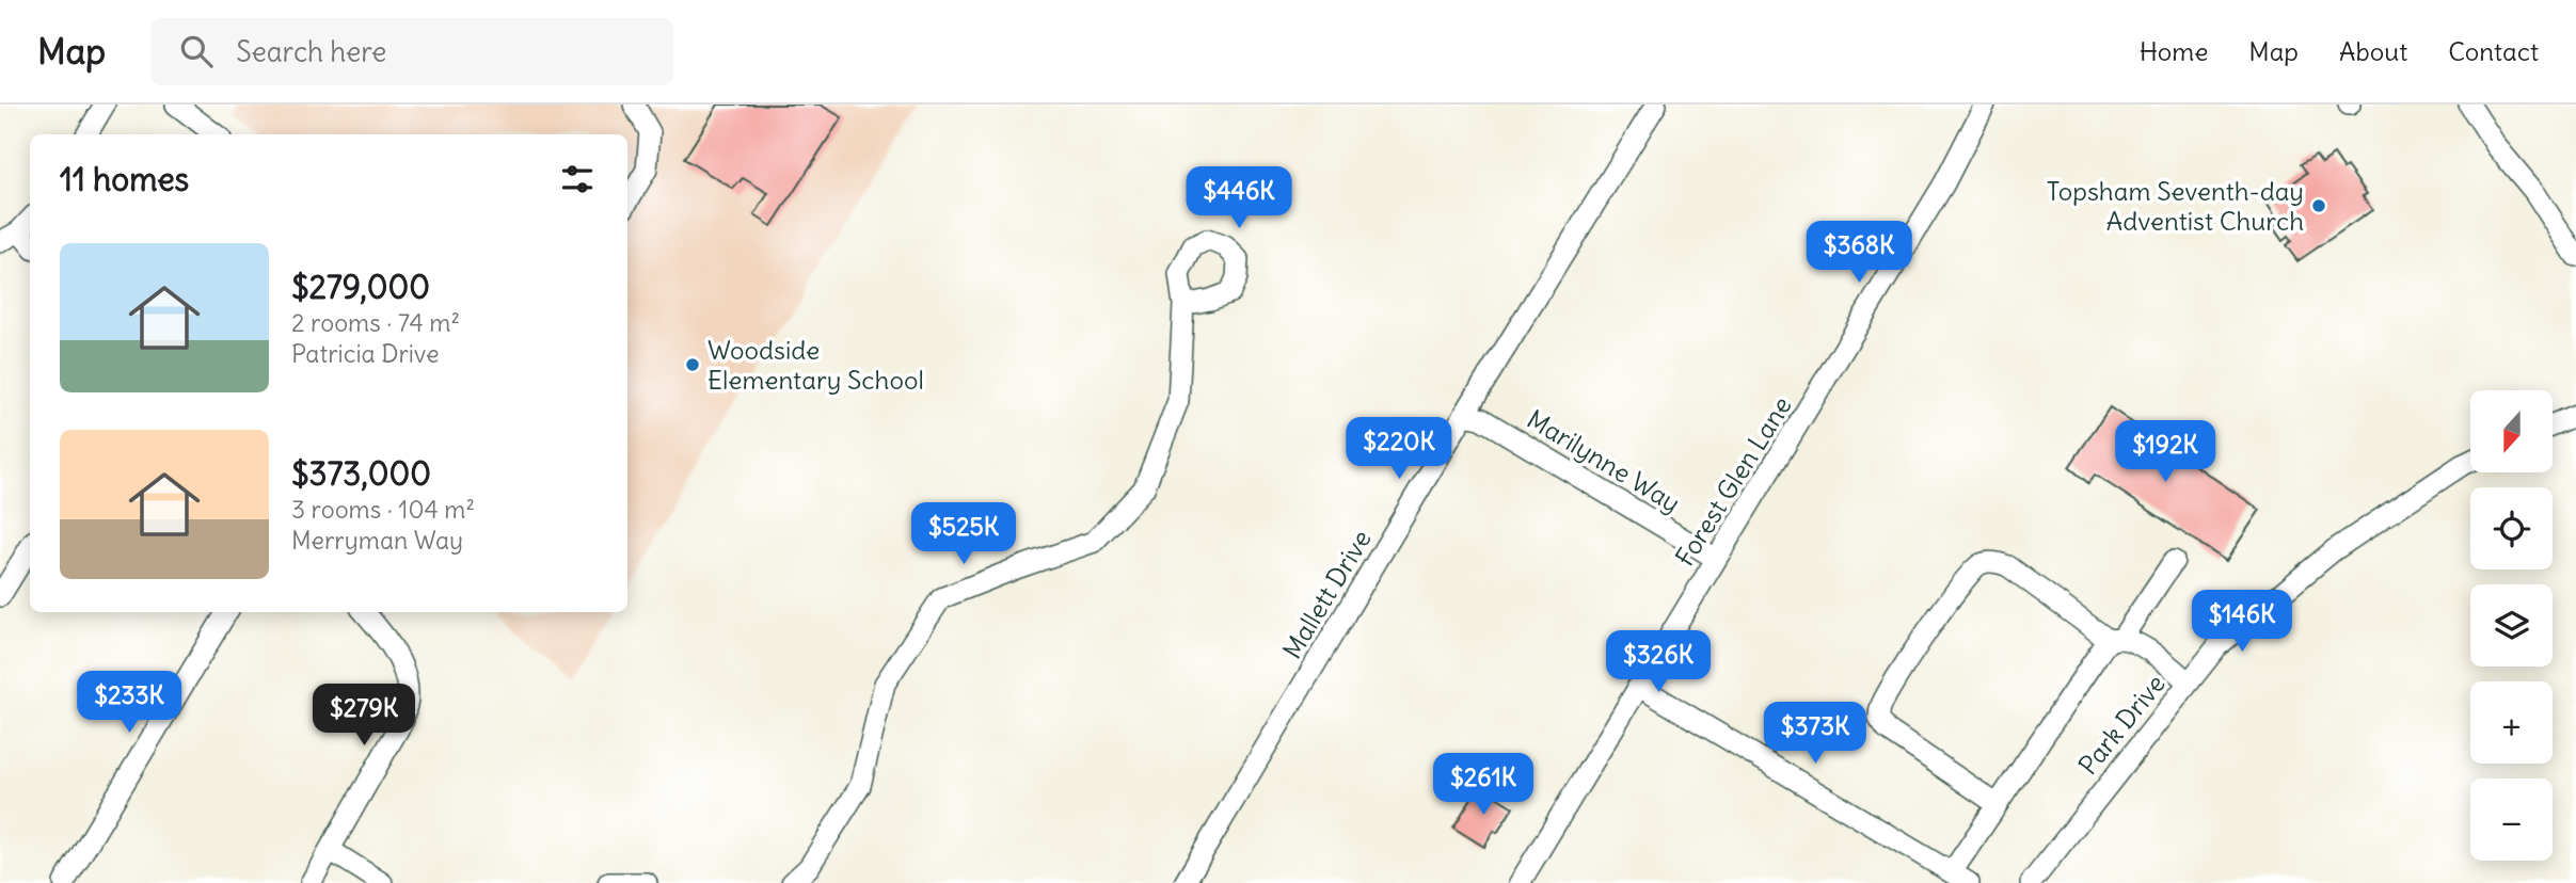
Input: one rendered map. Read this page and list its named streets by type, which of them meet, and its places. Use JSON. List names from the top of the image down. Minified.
{"streets":{"street":["Marilynne Way","Forest Glen Lane","Mallett Drive","Park Drive"]},"crossings":[["Marilynne Way","Forest Glen Lane"],["Marilynne Way","Mallett Drive"]],"places":["Topsham Seventh-day Adventist Church","Woodside Elementary School"],"north":"bottom","page":{"header":"Map","search":"Search here","nav":["Home","Map","About","Contact"],"heading":"11 homes","price":["$446K","$368K","$220K","$192K","$525K","$146K","$326K","$233K","$279K","$373K","$261K"],"list":[{"name":"$279,000","note":"2 rooms · 74 m² · Patricia Drive"},{"name":"$373,000","note":"3 rooms · 104 m² · Merryman Way"}],"map_buttons":["+","−"]}}
